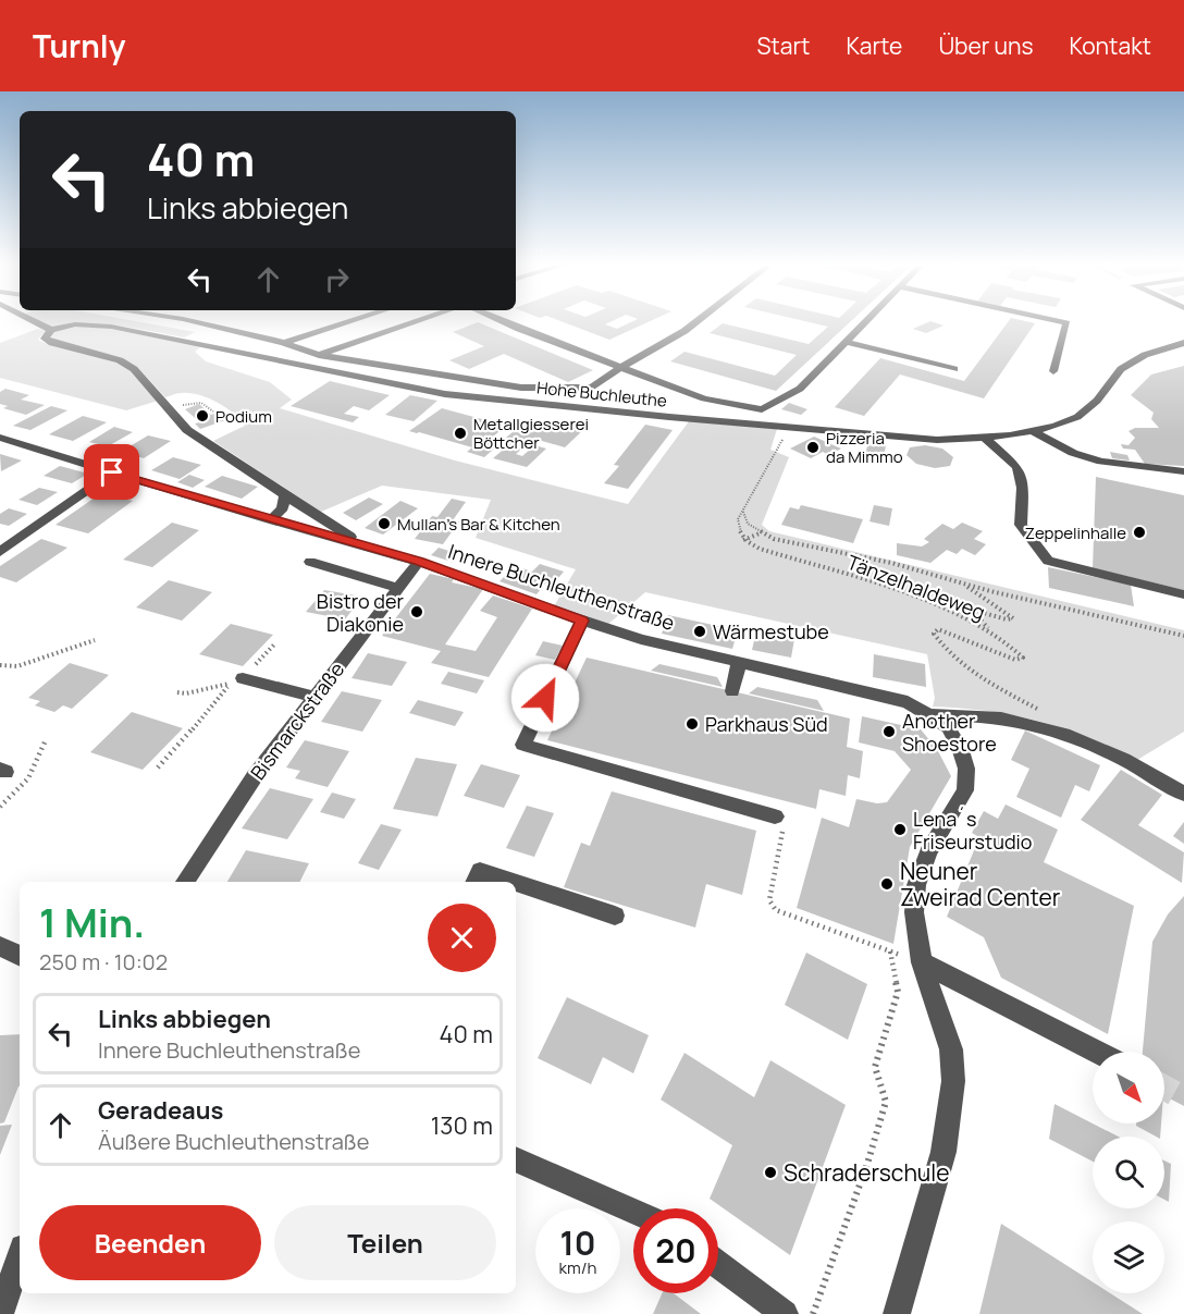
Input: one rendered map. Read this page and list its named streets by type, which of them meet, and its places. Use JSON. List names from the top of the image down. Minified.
{"streets":{"street":["Hohe Buchleuthe","Innere Buchleuthenstraße","Bismarckstraße"],"path":["Tänzelhaldeweg"]},"crossings":[["Hohe Buchleuthe","Innere Buchleuthenstraße"],["Innere Buchleuthenstraße","Bismarckstraße"]],"places":["Podium","Metallgiesserei Böttcher","Pizzeria da Mimmo","Mullan's Bar & Kitchen","Zeppelinhalle","Bistro der Diakonie","Wärmestube","Parkhaus Süd","Another Shoestore","Lena´s Friseurstudio","Neuner Zweirad Center","Schraderschule"],"north":"bottom right","page":{"header":"Turnly","nav":["Start","Karte","Über uns","Kontakt"],"turn":["40 m","Links abbiegen"],"heading":["1 Min.","250 m · 10:02"],"list":[{"name":"Links abbiegen","note":"Innere Buchleuthenstraße","value":"40 m"},{"name":"Geradeaus","note":"Äußere Buchleuthenstraße","value":"130 m"}],"buttons":["Beenden","Teilen"],"speed":"10 km/h","limit":"20"}}
